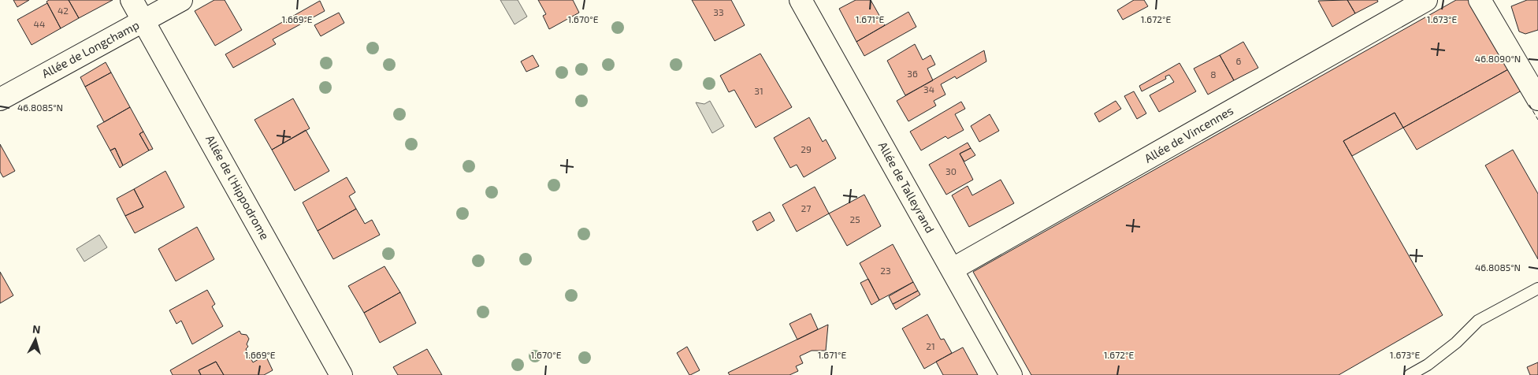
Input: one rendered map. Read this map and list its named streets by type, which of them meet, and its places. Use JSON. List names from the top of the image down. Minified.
{"streets":{"street":["Allée de Longchamp","Allée de Vincennes","Allée de l'Hippodrome","Allée de Talleyrand"]},"crossings":[["Allée de Longchamp","Allée de l'Hippodrome"],["Allée de Vincennes","Allée de Talleyrand"]],"house_numbers":["42","33","44","6","36","8","34","31","29","30","27","25","23","21"],"north":"top","coordinates":["1.669°E","1.670°E","1.671°E","1.672°E","1.673°E","46.8090°N","46.8085°N"]}
